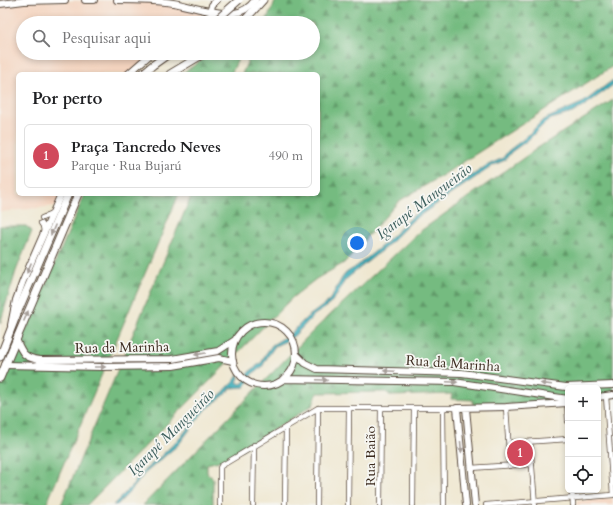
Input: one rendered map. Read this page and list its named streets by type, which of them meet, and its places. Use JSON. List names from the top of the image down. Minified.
{"streets":{"main road":["Rua da Marinha"],"street":["Rua Baião"]},"water":["Igarapé Mangueirão"],"page":{"search":"Pesquisar aqui","heading":"Por perto","list":[{"mark":"1","name":"Praça Tancredo Neves","note":"Parque · Rua Bujarú","value":"490 m"}],"map_buttons":["+","−"],"pins":"1"}}
